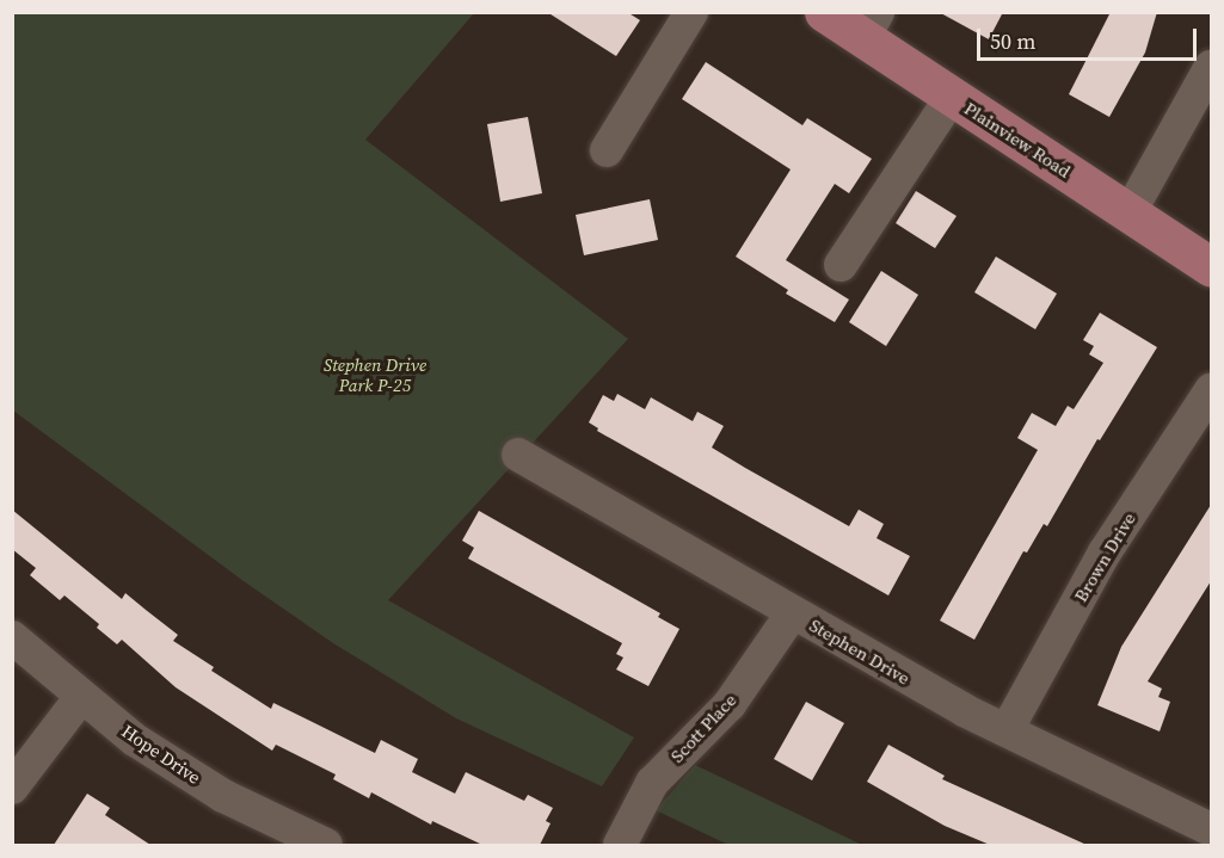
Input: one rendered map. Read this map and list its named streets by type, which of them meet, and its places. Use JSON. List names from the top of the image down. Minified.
{"streets":{"main road":["Plainview Road"],"street":["Brown Drive","Stephen Drive","Scott Place","Hope Drive"]},"crossings":[["Brown Drive","Stephen Drive"],["Stephen Drive","Scott Place"]],"parks":["Stephen Drive Park P-25"],"scale_bar":"50 m"}
